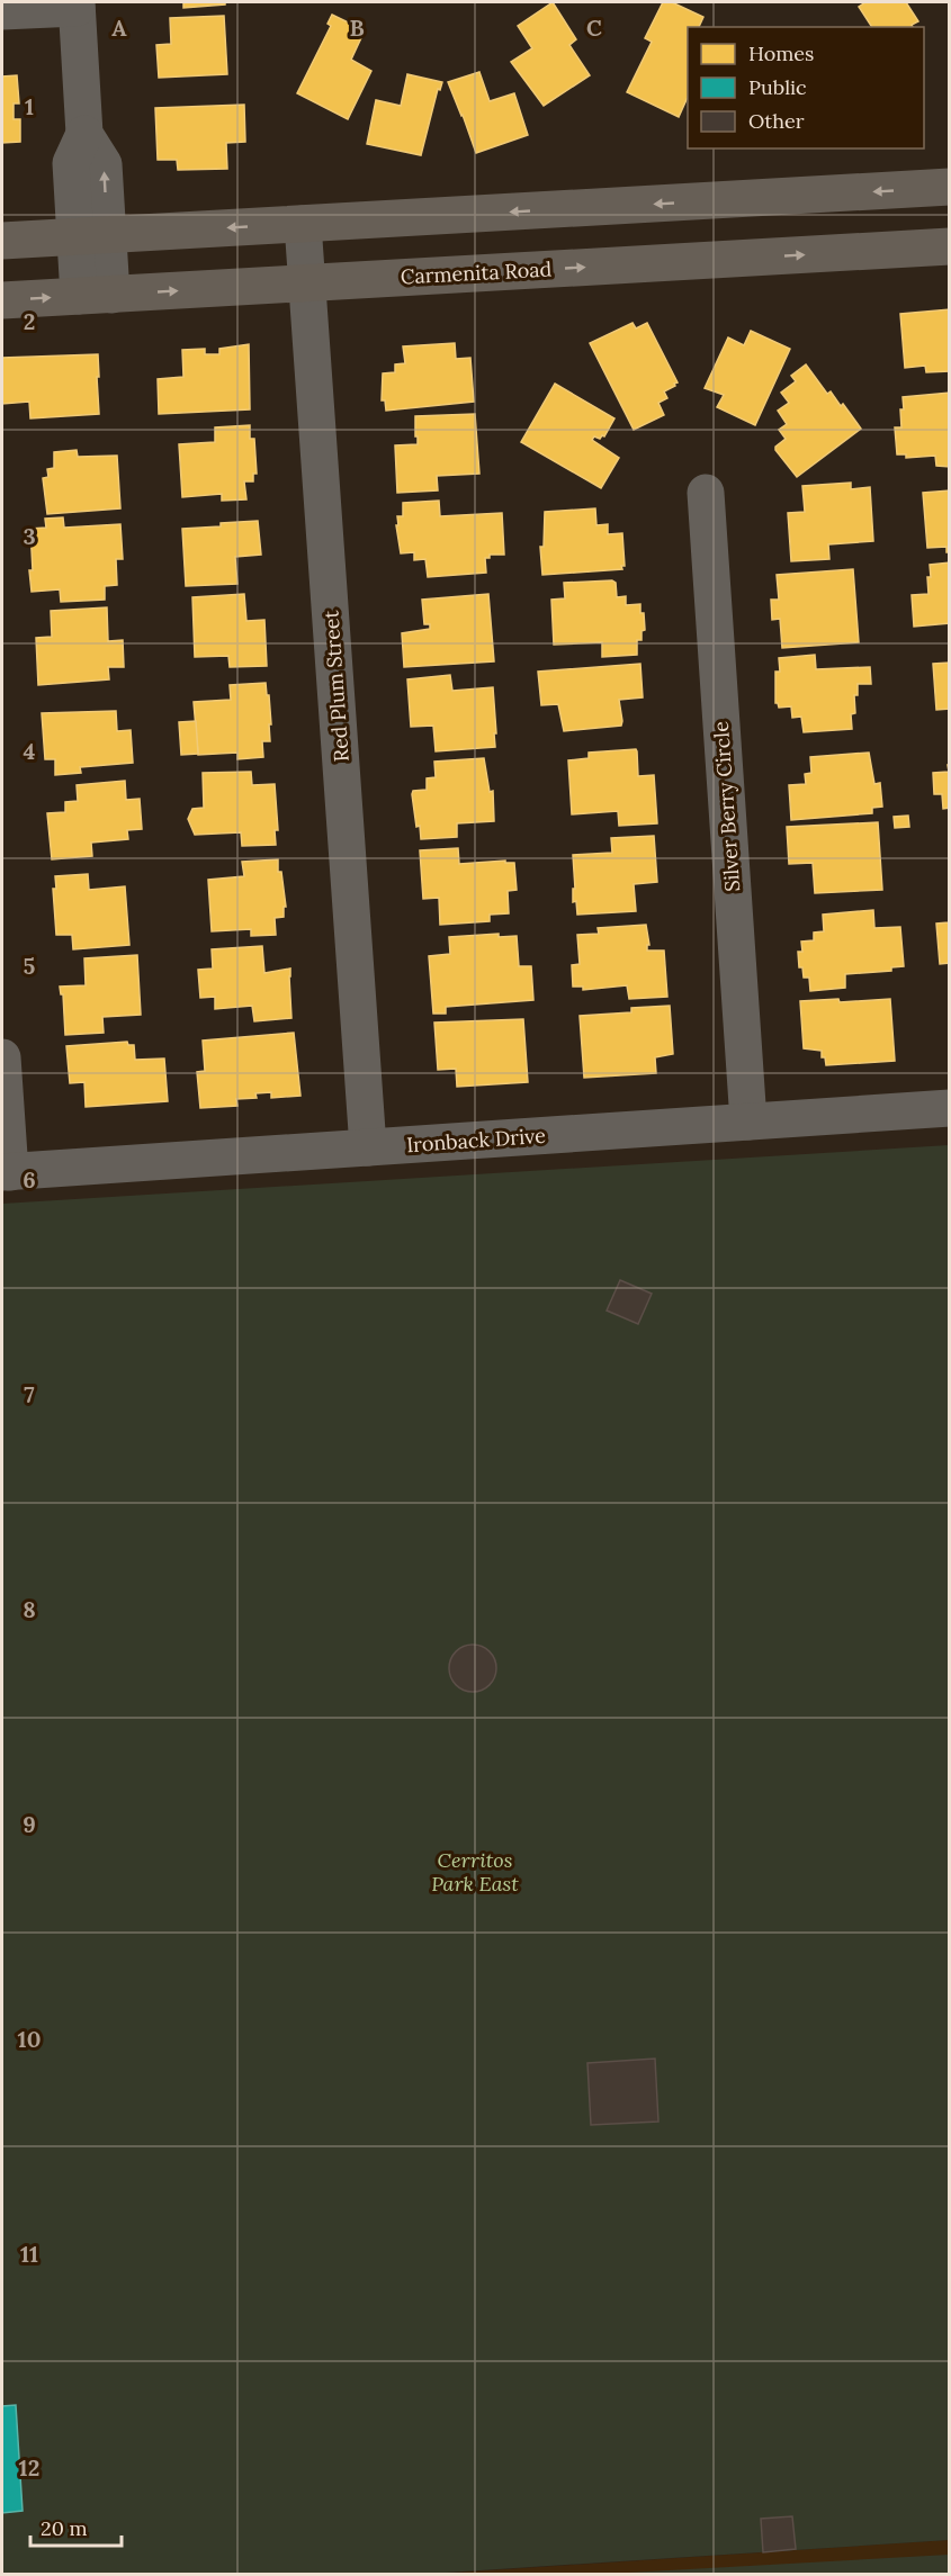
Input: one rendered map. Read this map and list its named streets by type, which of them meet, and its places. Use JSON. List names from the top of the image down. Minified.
{"streets":{"main road":["Carmenita Road"],"street":["Red Plum Street","Silver Berry Circle","Ironback Drive"]},"crossings":[["Carmenita Road","Red Plum Street"],["Red Plum Street","Ironback Drive"],["Silver Berry Circle","Ironback Drive"]],"parks":["Cerritos Park East"],"legend":["Homes","Public","Other"],"scale_bar":"20 m","grid":{"columns":["A","B","C"],"rows":["1","2","3","4","5","6","7","8","9","10","11","12"]}}
